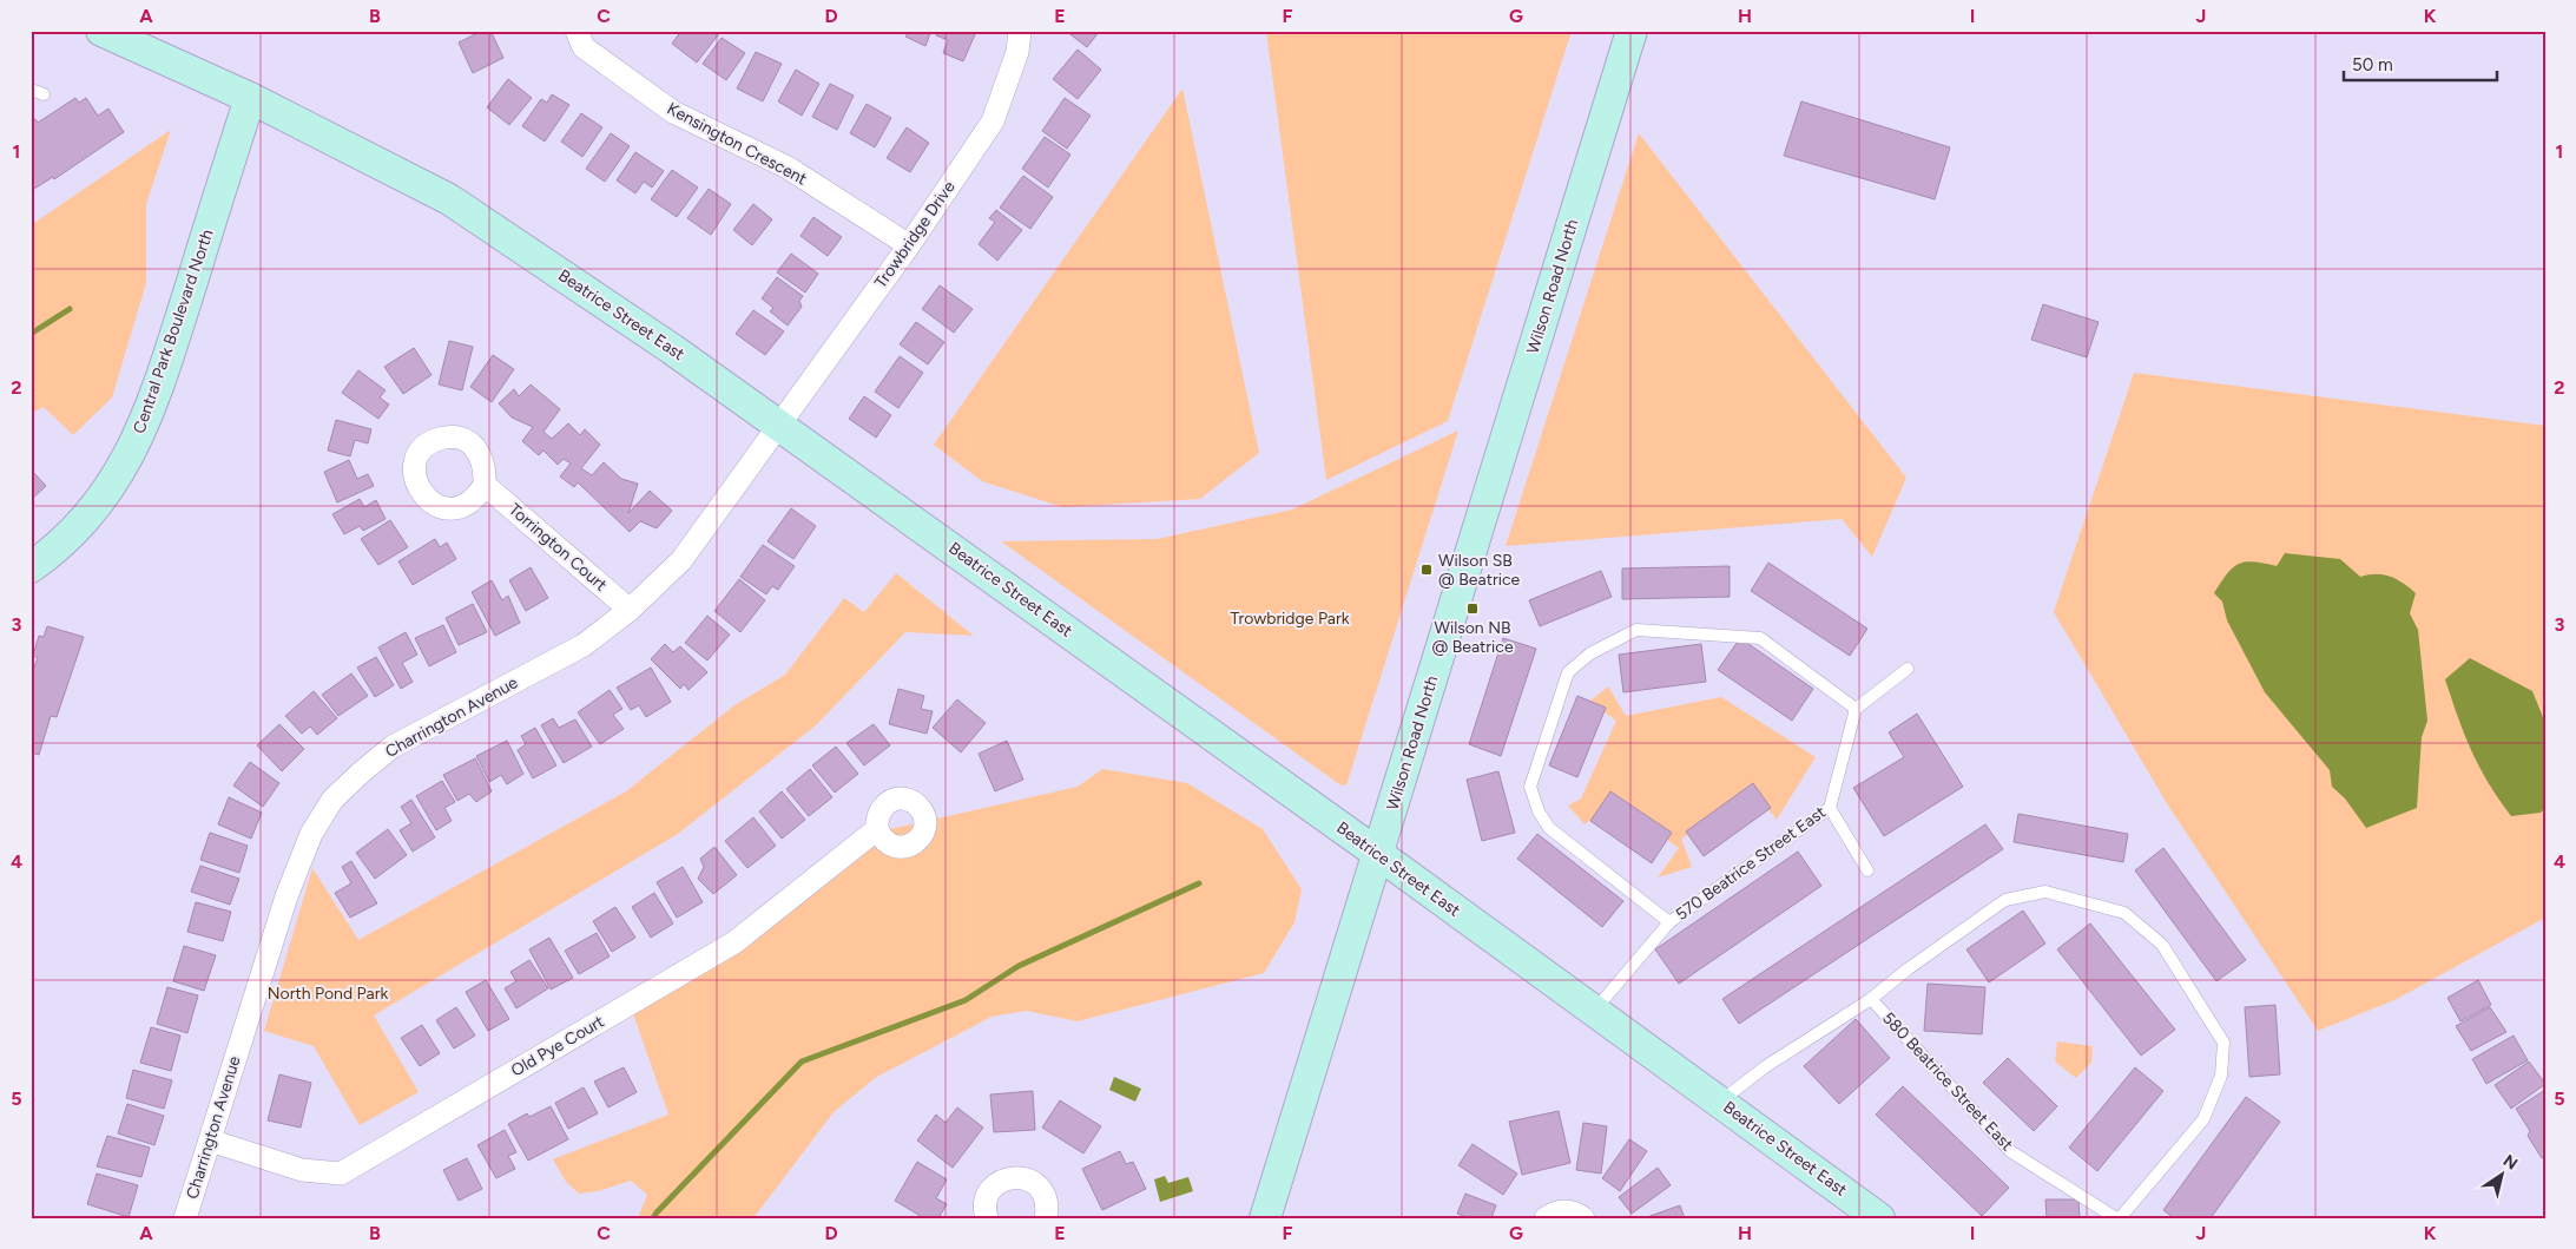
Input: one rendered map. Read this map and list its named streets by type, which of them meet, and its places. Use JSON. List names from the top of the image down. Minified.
{"streets":{"street":["Kensington Crescent","Trowbridge Drive","Wilson Road North","Beatrice Street East","Central Park Boulevard North","Torrington Court","Charrington Avenue","Old Pye Court"],"lane":["570 Beatrice Street East","580 Beatrice Street East"]},"crossings":[["Kensington Crescent","Trowbridge Drive"],["Trowbridge Drive","Beatrice Street East"],["Trowbridge Drive","Charrington Avenue"],["Wilson Road North","Beatrice Street East"],["Beatrice Street East","Central Park Boulevard North"],["Beatrice Street East","Charrington Avenue"],["Beatrice Street East","570 Beatrice Street East"],["Beatrice Street East","580 Beatrice Street East"],["Torrington Court","Charrington Avenue"],["Charrington Avenue","Old Pye Court"]],"parks":["Trowbridge Park","North Pond Park"],"places":{"transit":["Wilson SB @ Beatrice","Wilson NB @ Beatrice"]},"scale_bar":"50 m","north":"top right","grid":{"columns":["A","B","C","D","E","F","G","H","I","J","K"],"rows":["1","2","3","4","5"]}}
